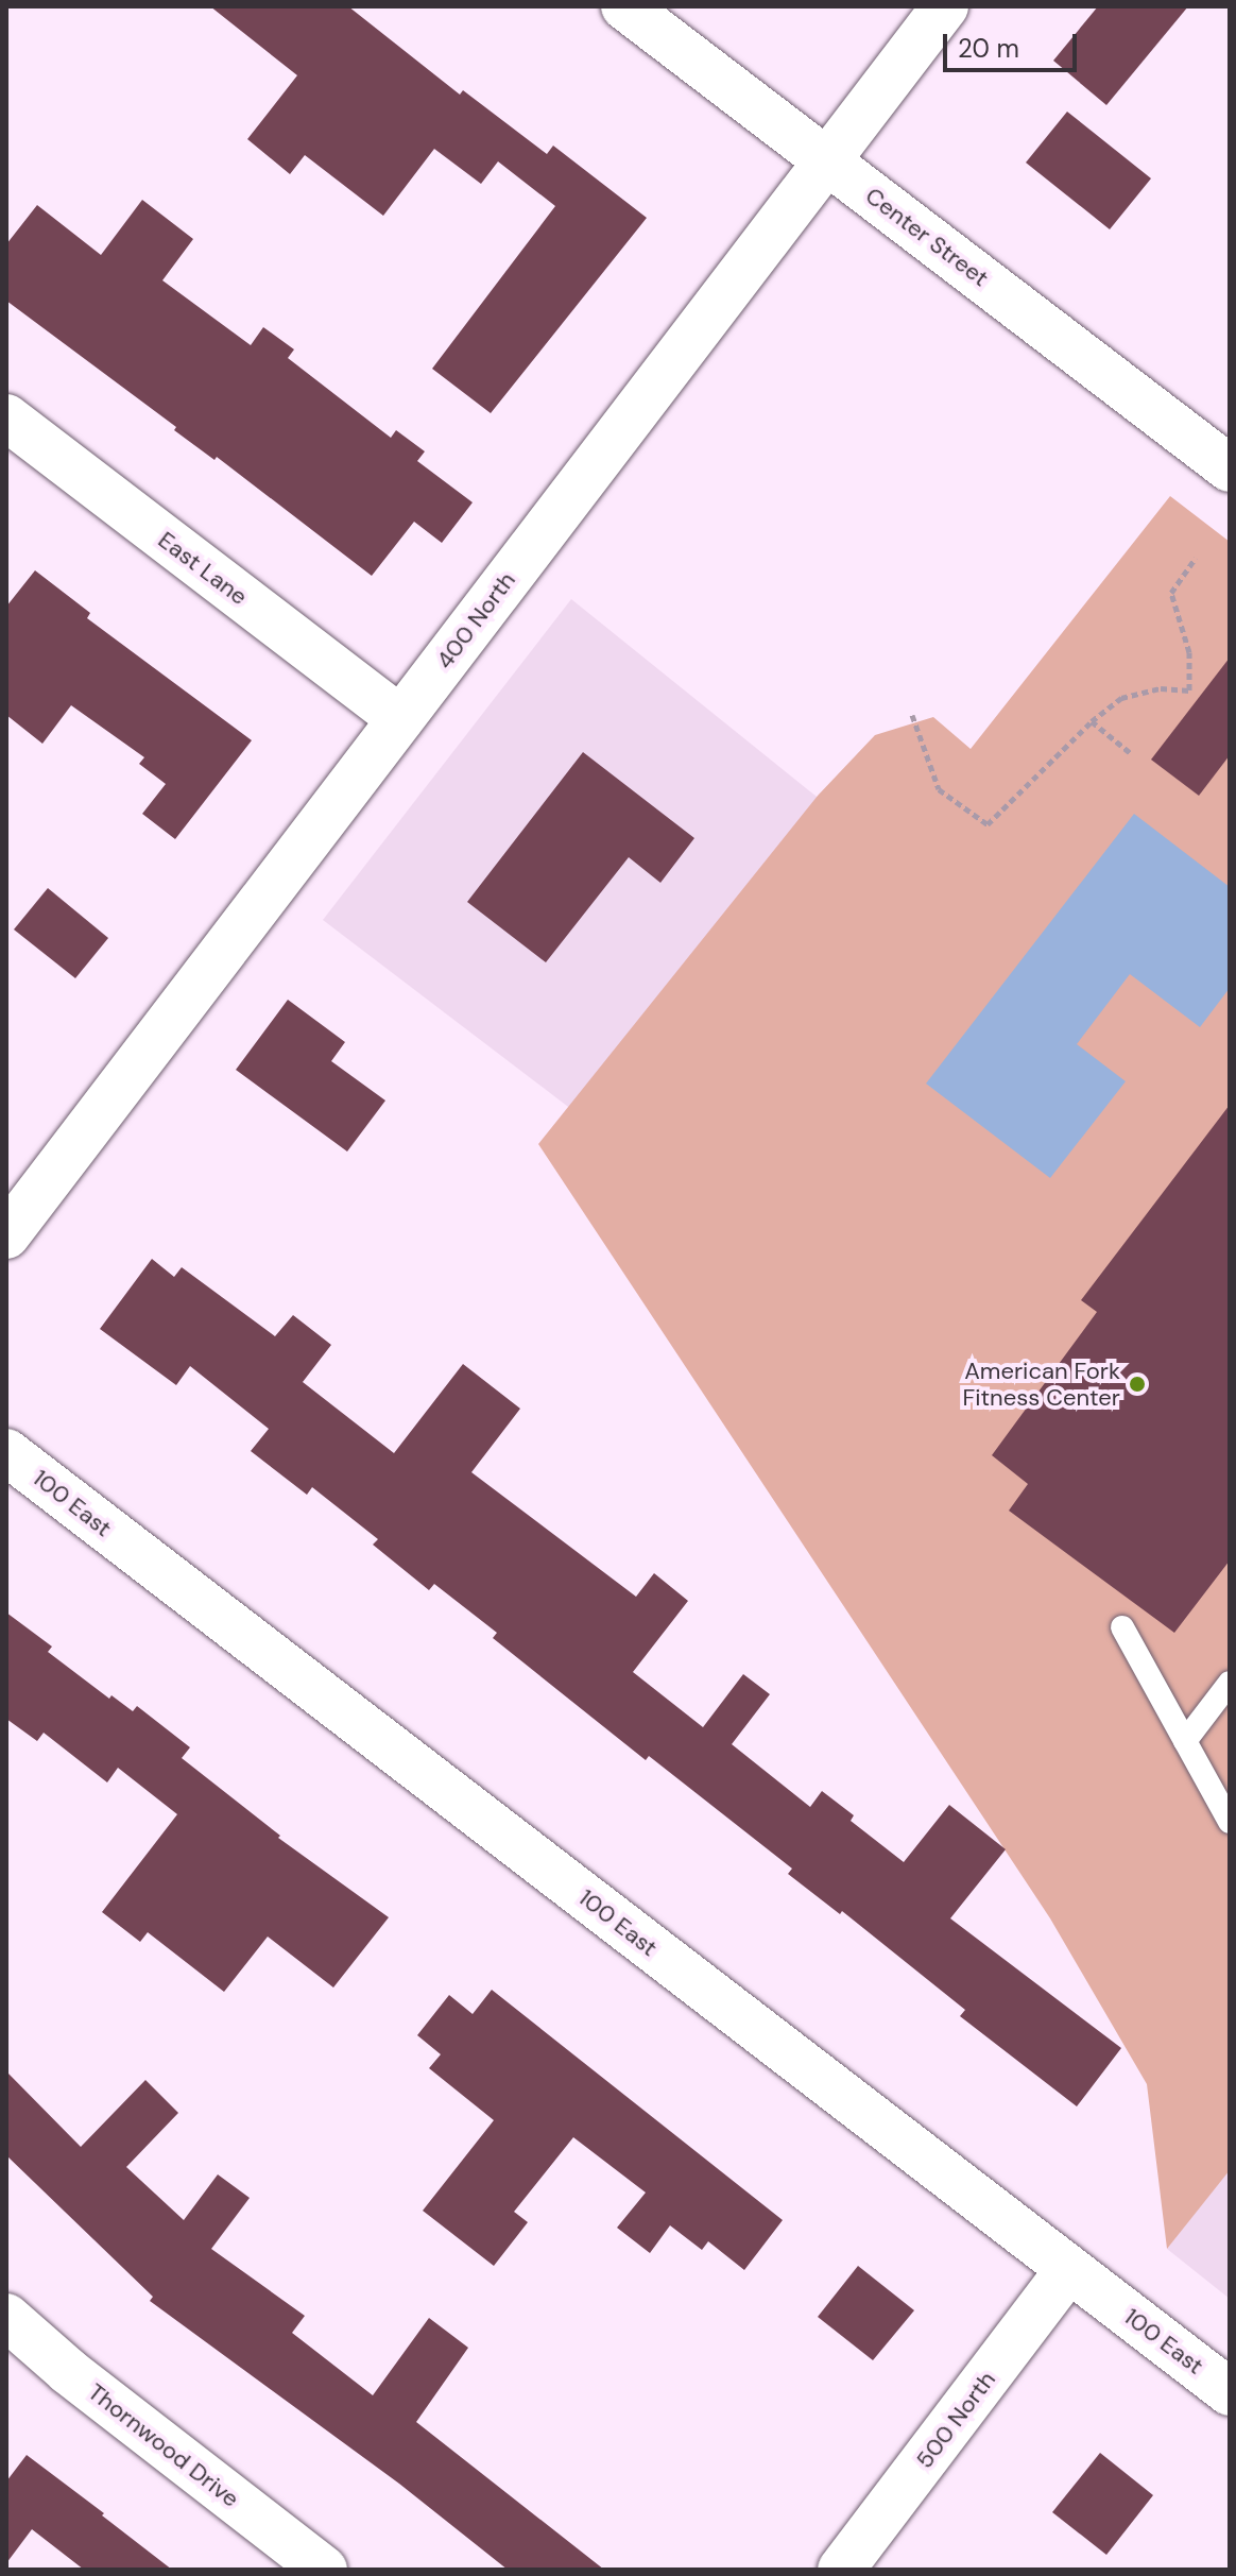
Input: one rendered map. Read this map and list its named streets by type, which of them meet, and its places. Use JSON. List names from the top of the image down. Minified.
{"streets":{"street":["Center Street","East Lane","400 North","100 East","500 North","Thornwood Drive"]},"crossings":[["Center Street","400 North"],["East Lane","400 North"],["100 East","500 North"]],"places":["American Fork Fitness Center"],"scale_bar":"20 m"}
